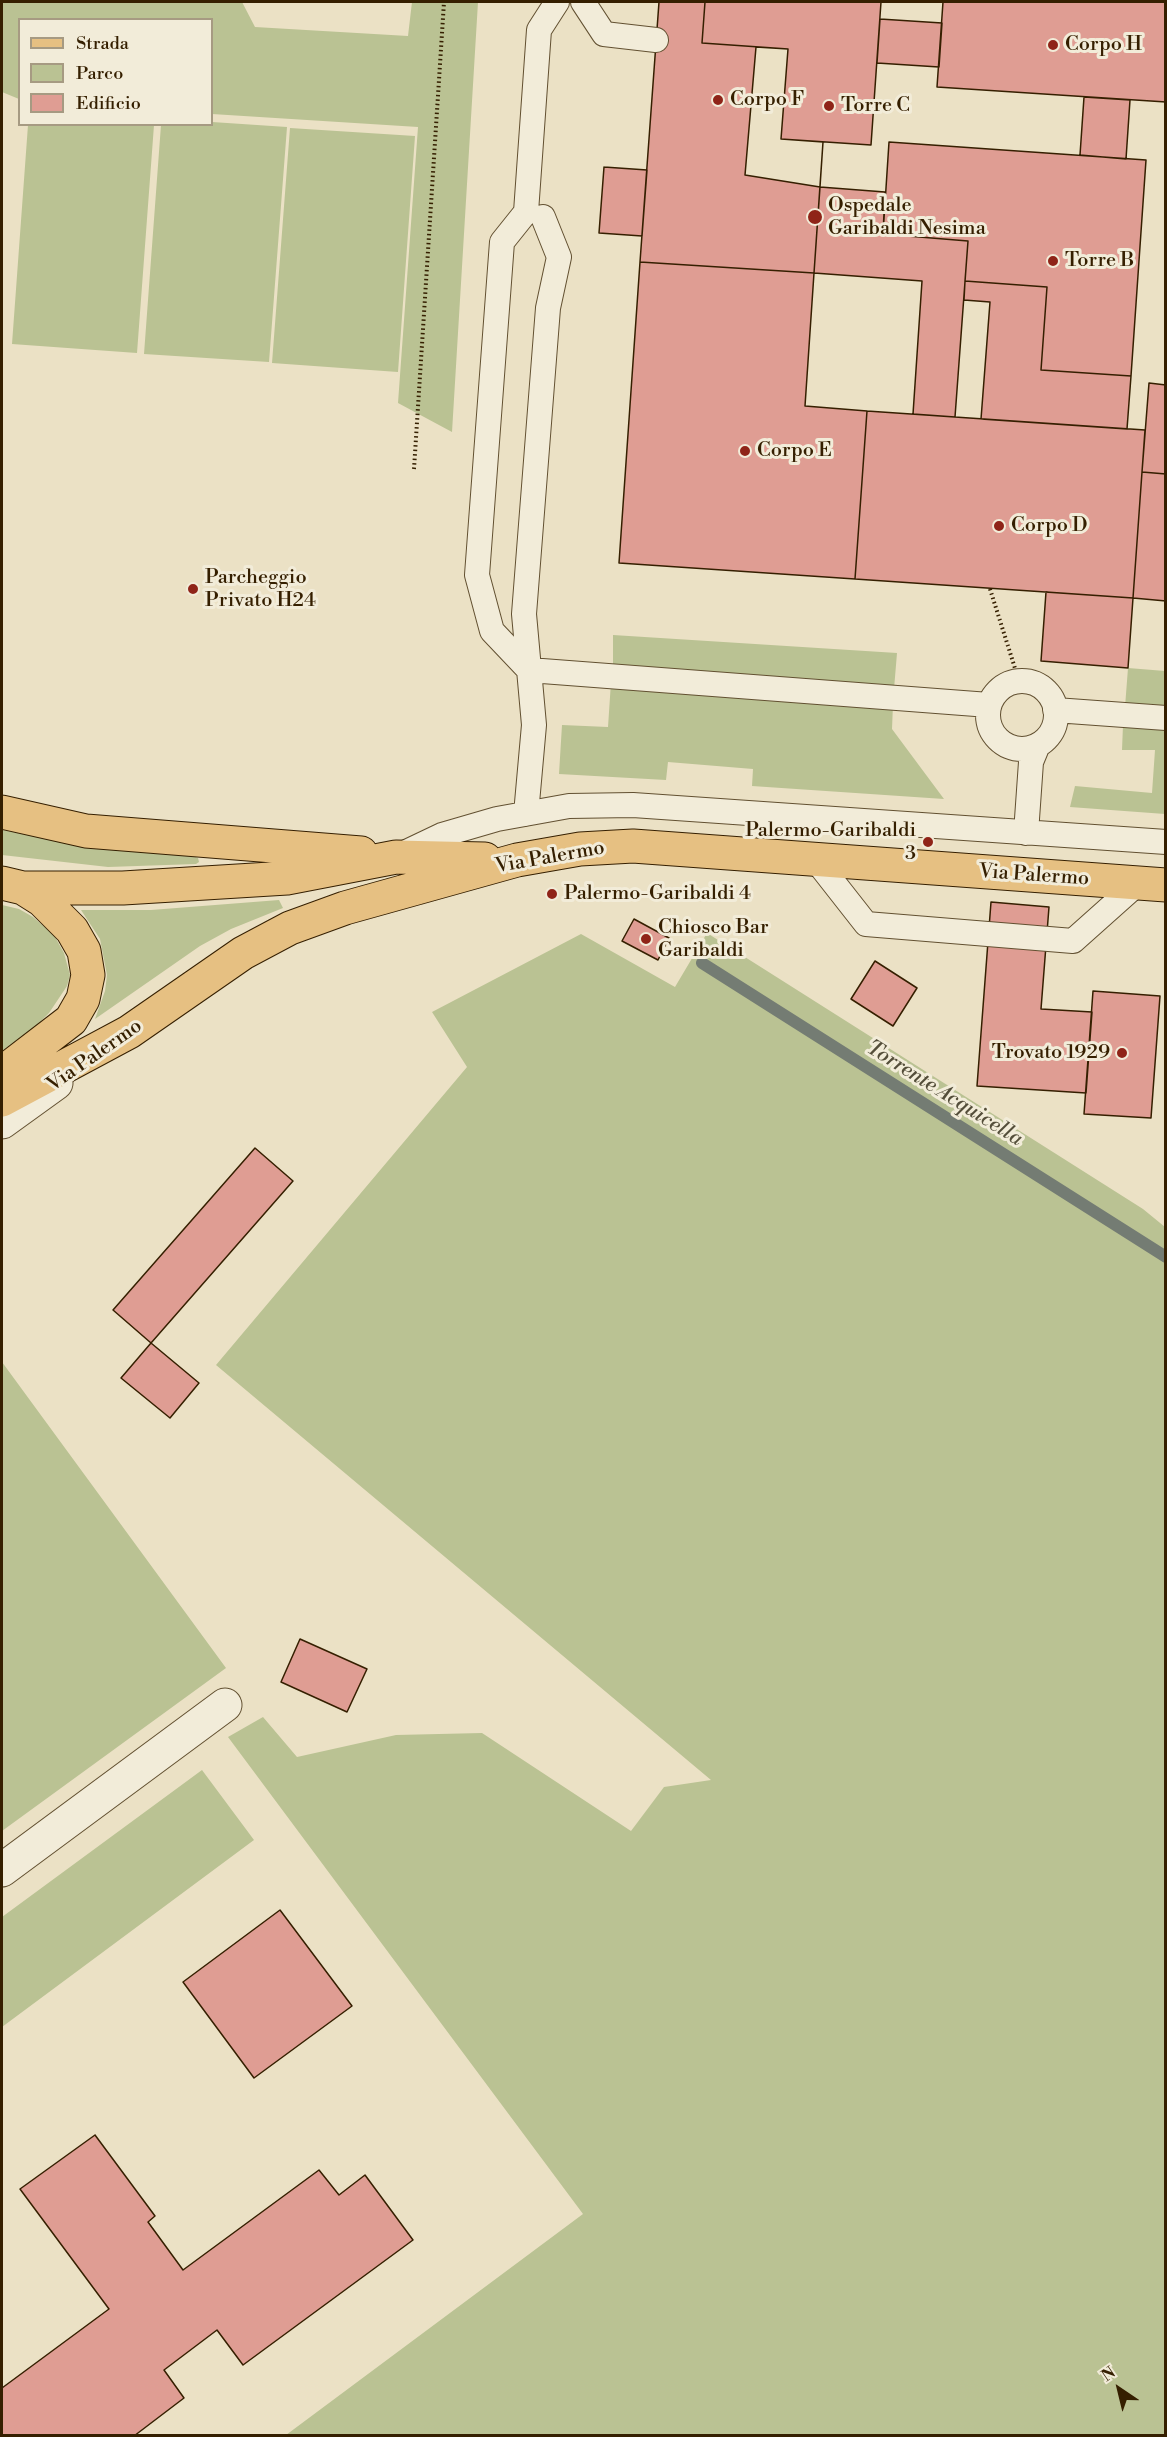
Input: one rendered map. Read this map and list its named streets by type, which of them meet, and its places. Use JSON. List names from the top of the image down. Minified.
{"streets":{"main road":["Via Palermo"]},"water":["Torrente Acquicella"],"places":["Corpo H","Corpo F","Torre C","Ospedale Garibaldi Nesima","Torre B","Corpo E","Corpo D","Parcheggio Privato H24","Palermo-Garibaldi 3","Palermo-Garibaldi 4","Chiosco Bar Garibaldi","Trovato 1929"],"legend":["Strada","Parco","Edificio"],"north":"top left"}
